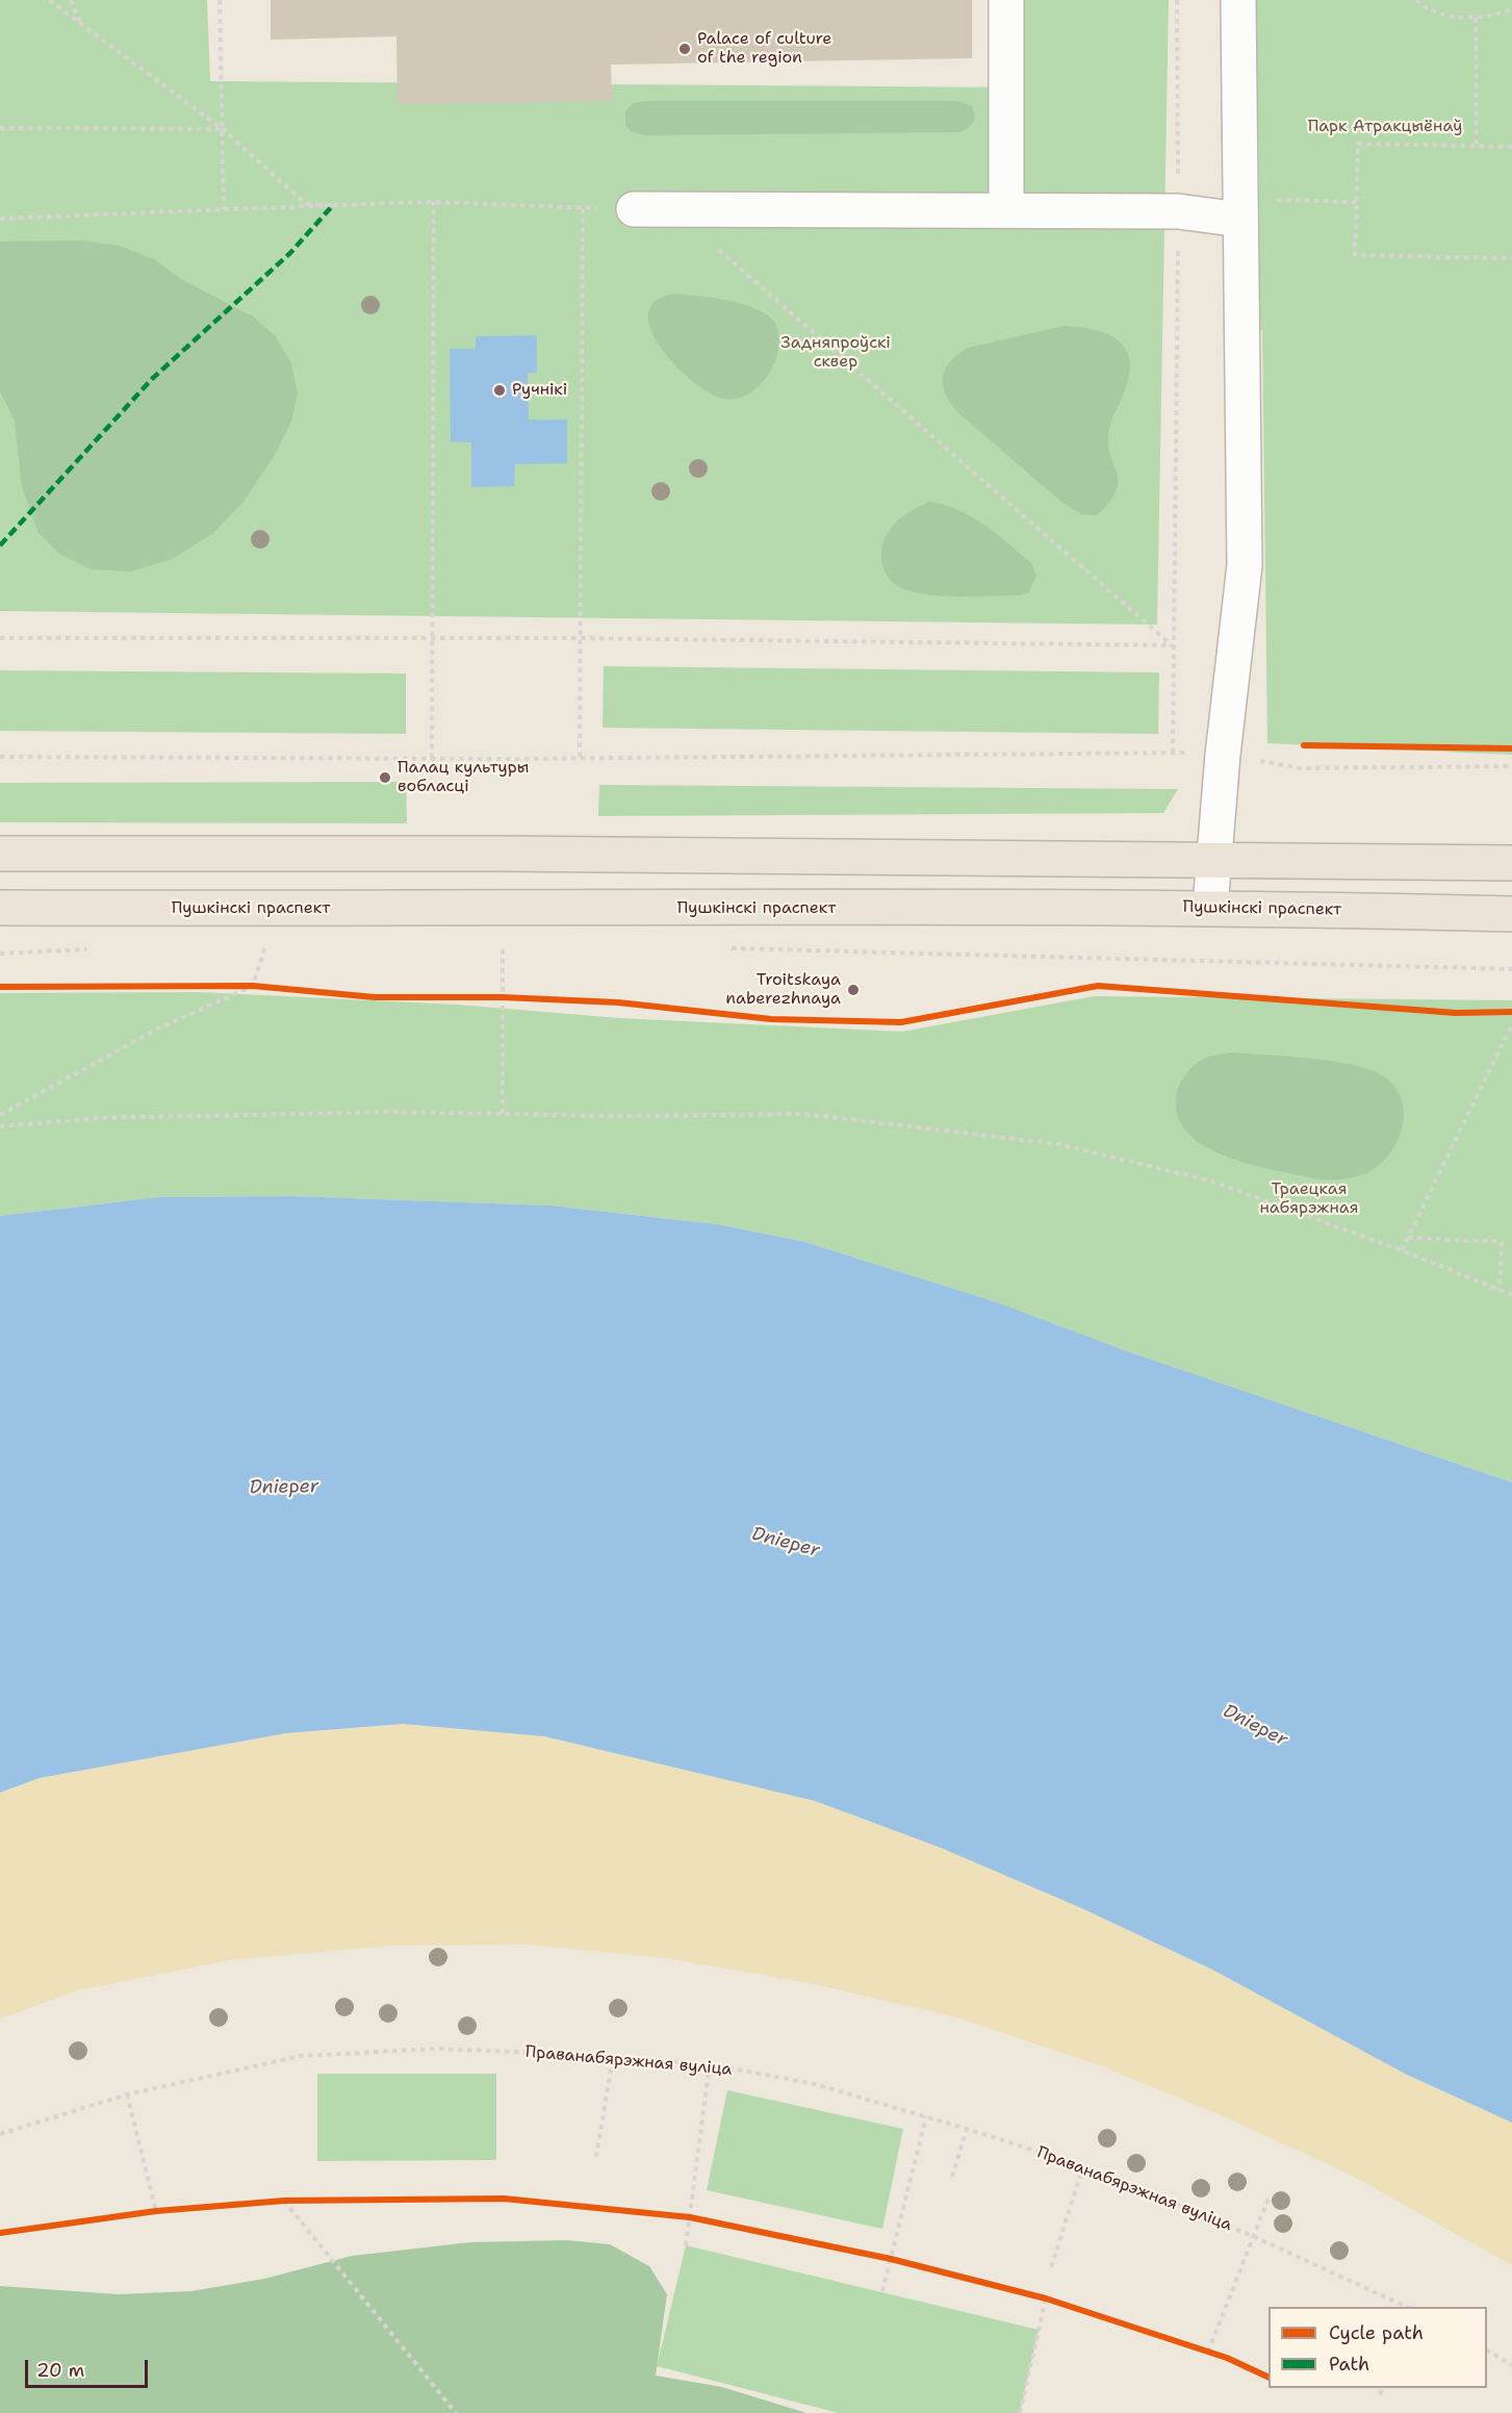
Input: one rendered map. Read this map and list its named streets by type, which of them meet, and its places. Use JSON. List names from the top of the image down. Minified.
{"streets":{"main road":["Пушкінскі праспект"],"path":["Праванабярэжная вуліца"]},"water":["Dnieper"],"parks":["Парк Атракцыёнаў","Задняпроўскі сквер","Траецкая набярэжная"],"places":["Palace of culture of the region","Ручнікі","Палац культуры вобласці","Troitskaya naberezhnaya"],"legend":["Cycle path","Path"],"scale_bar":"20 m"}
